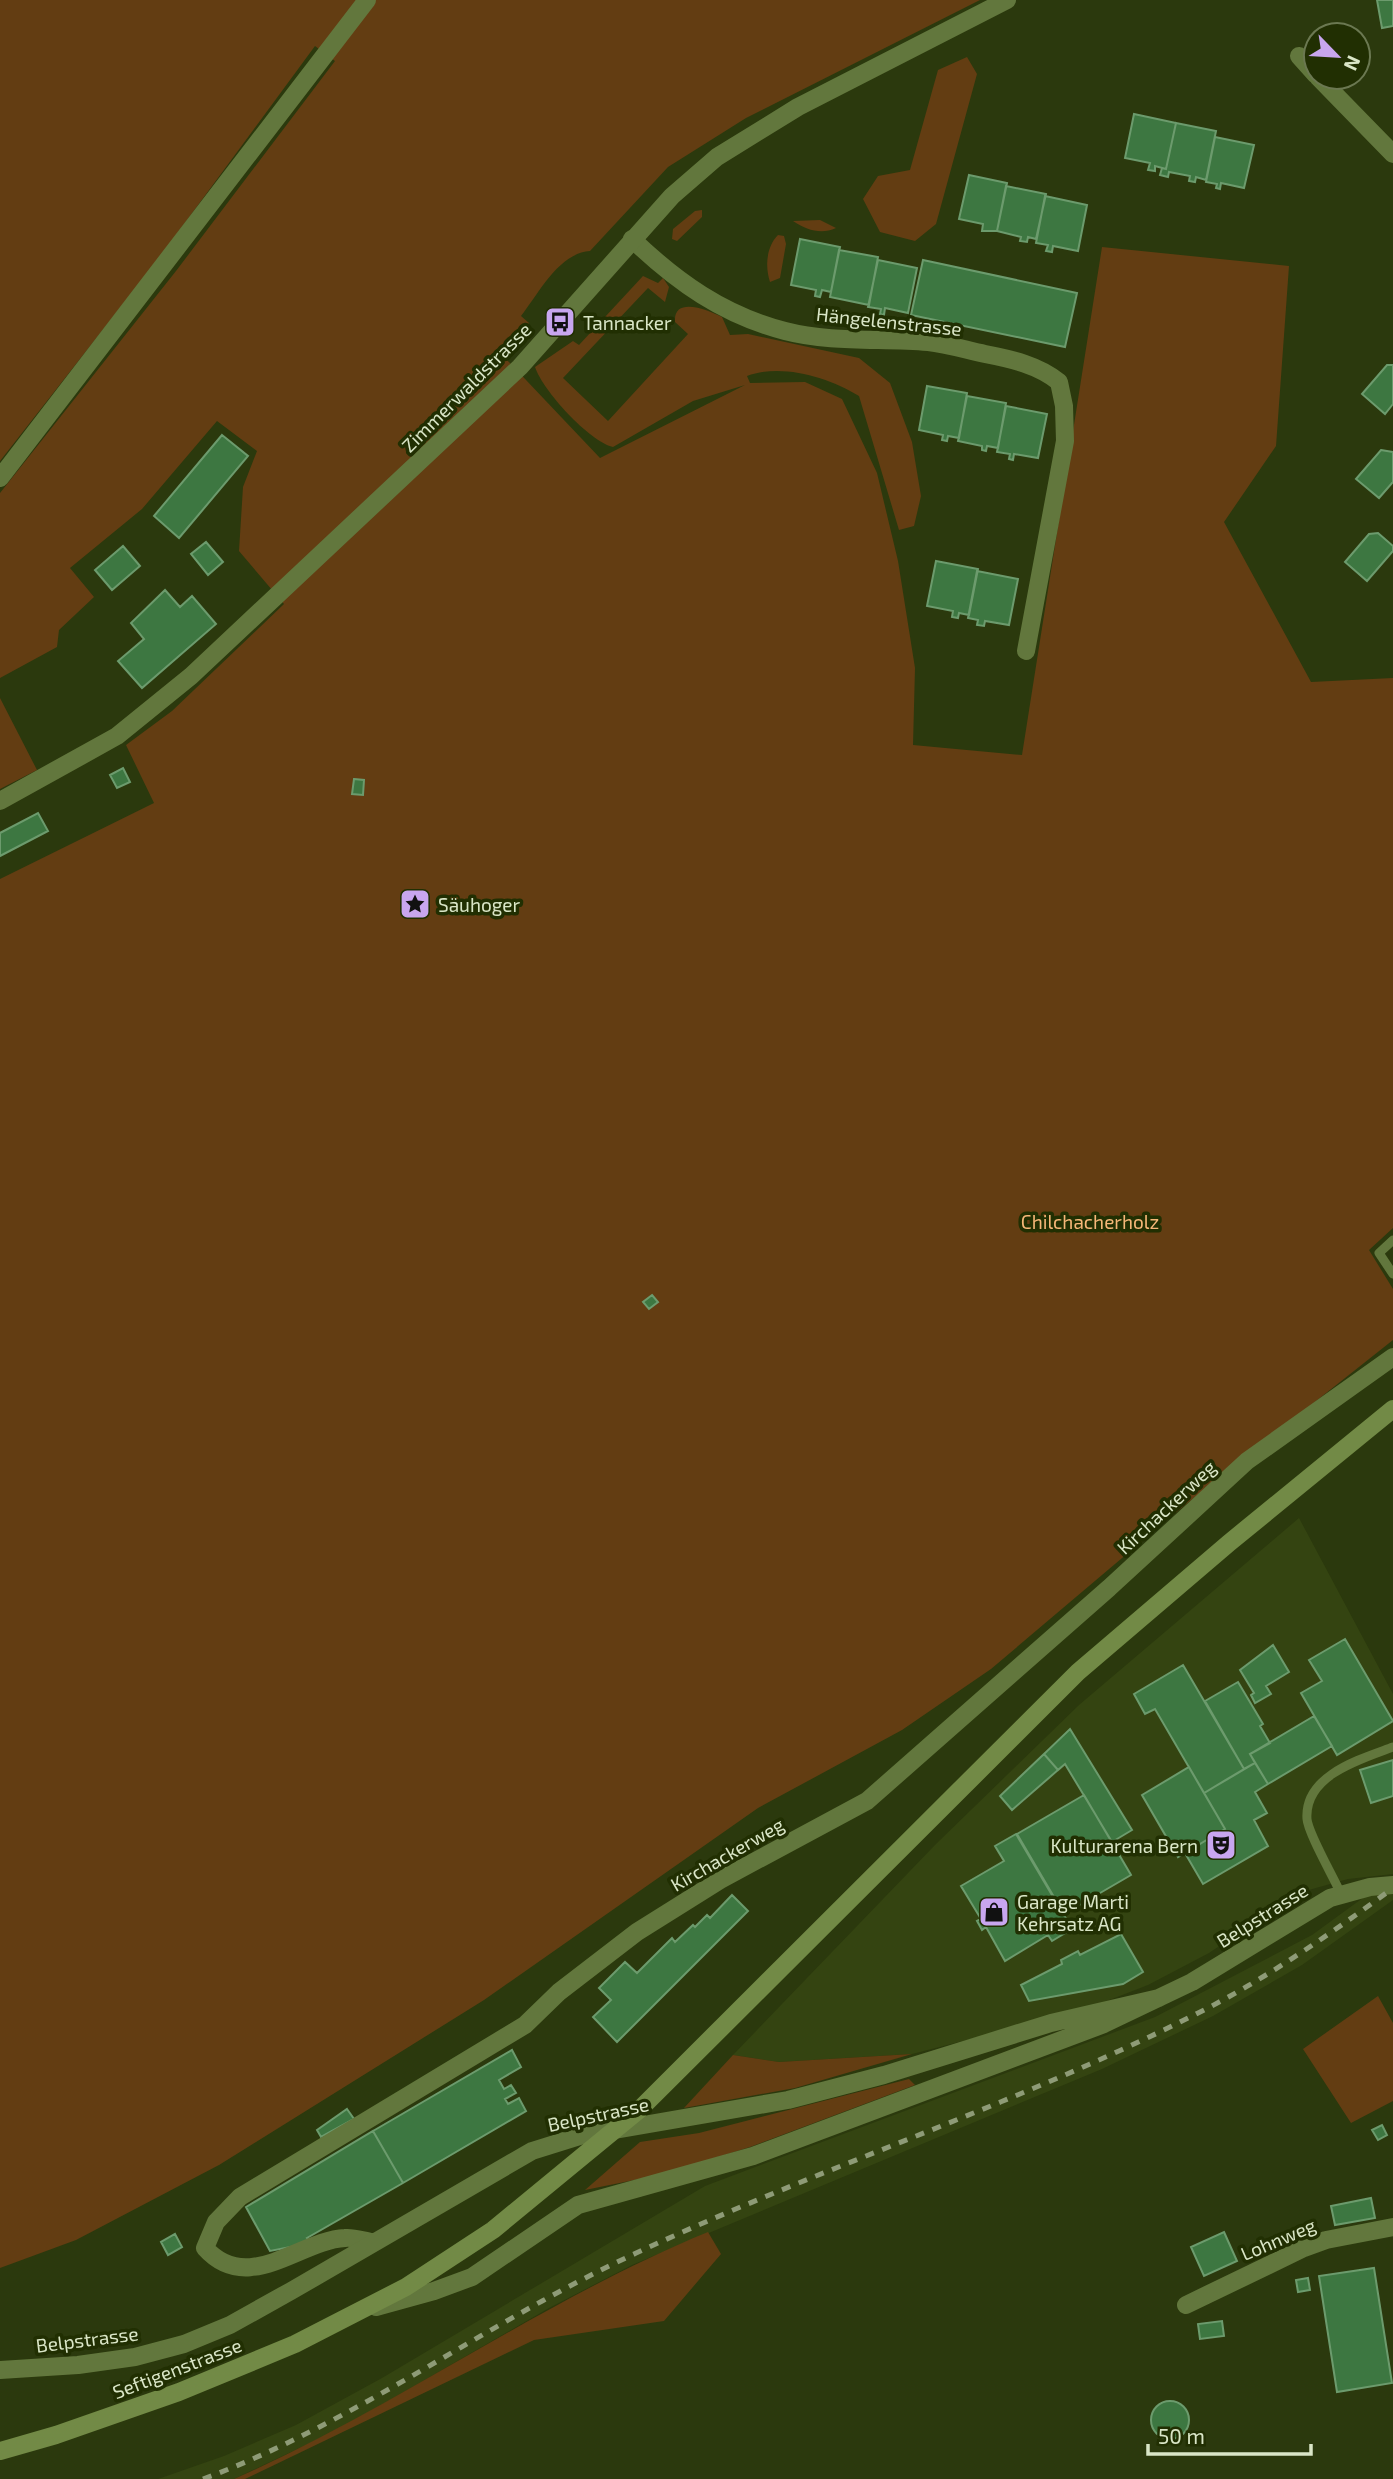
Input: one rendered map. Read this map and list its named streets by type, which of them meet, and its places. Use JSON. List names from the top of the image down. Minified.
{"streets":{"main road":["Seftigenstrasse"],"street":["Hängelenstrasse","Zimmerwaldstrasse","Kirchackerweg","Belpstrasse","Lohnweg"]},"crossings":[["Hängelenstrasse","Zimmerwaldstrasse"],["Kirchackerweg","Belpstrasse"],["Belpstrasse","Seftigenstrasse"]],"parks":["Chilchacherholz"],"places":{"bus stop":["Tannacker"],"place":["Säuhoger"],"theatre":["Kulturarena Bern"],"shop":["Garage Marti Kehrsatz AG"]},"scale_bar":"50 m","north":"bottom right"}
